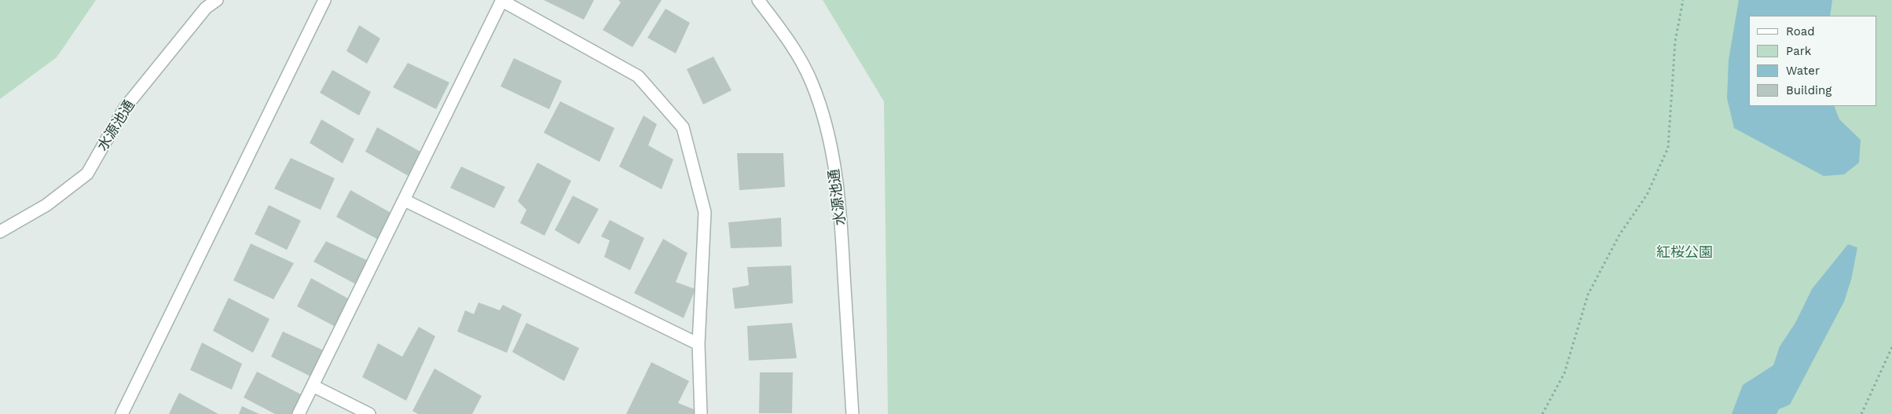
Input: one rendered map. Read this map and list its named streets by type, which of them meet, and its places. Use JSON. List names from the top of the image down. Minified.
{"streets":{"street":["水源池通"]},"parks":["紅桜公園"],"legend":["Road","Park","Water","Building"]}
